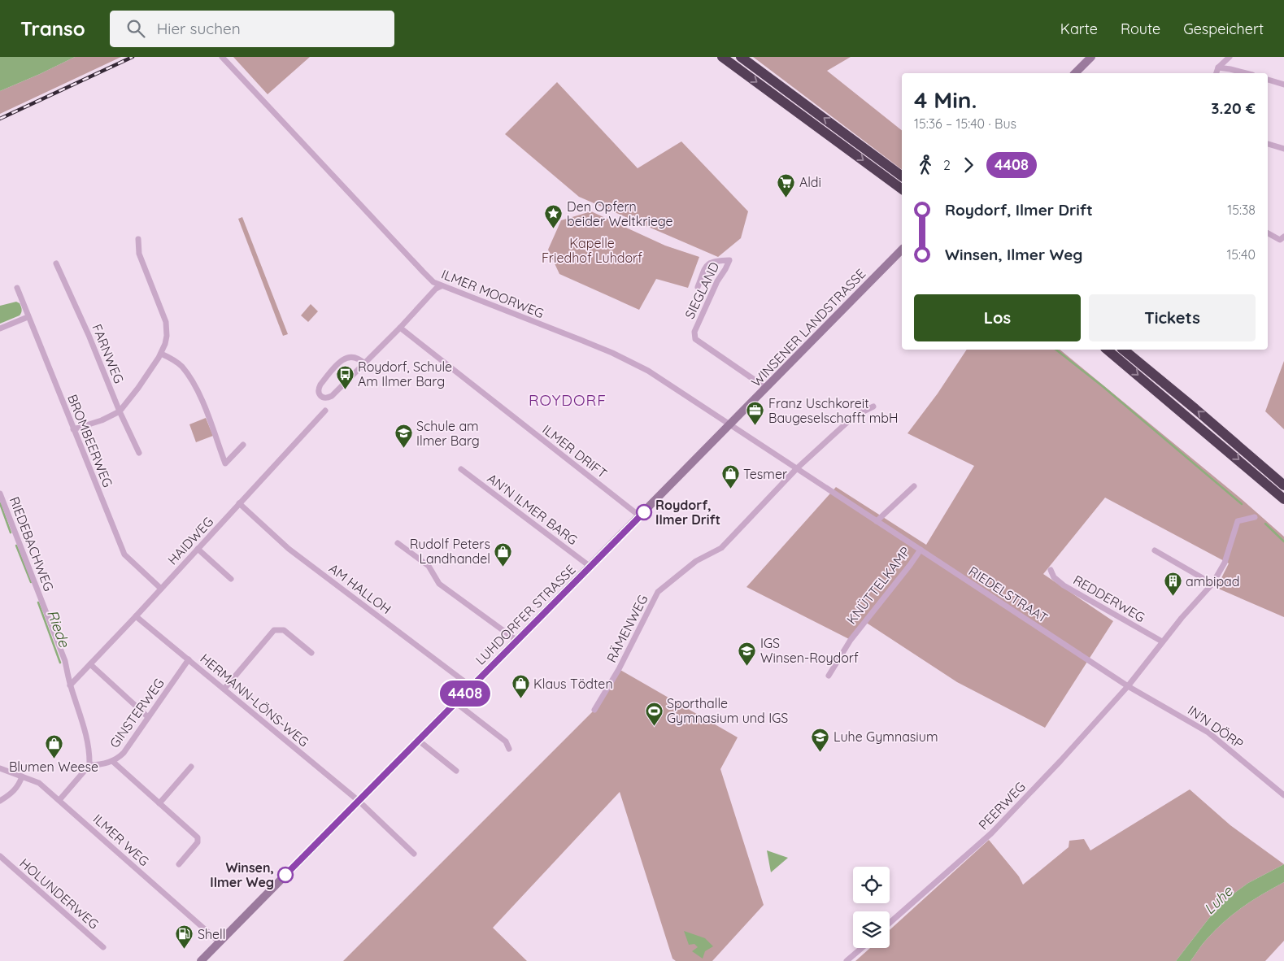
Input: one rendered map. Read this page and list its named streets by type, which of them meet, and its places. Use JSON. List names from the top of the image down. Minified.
{"streets":{"main road":["WINSENER LANDSTRASSE","LUHDORFER STRASSE"],"street":["SIEGLAND","ILMER MOORWEG","FARNWEG","BROMBEERWEG","ILMER DRIFT","AN'N ILMER BARG","HAIDWEG","RIEDEBACHWEG","KNÜTTELKAMP","AM HALLOH","RIEDELSTRAAT","REDDERWEG","RÄMENWEG","HERMANN-LÖNS-WEG","GINSTERWEG","IN'N DÖRP","PEERWEG","ILMER WEG","HOLUNDERWEG"]},"crossings":[["SIEGLAND","WINSENER LANDSTRASSE"],["ILMER MOORWEG","WINSENER LANDSTRASSE"],["ILMER MOORWEG","RIEDELSTRAAT"],["ILMER MOORWEG","LUHDORFER STRASSE"],["WINSENER LANDSTRASSE","RIEDELSTRAAT"],["WINSENER LANDSTRASSE","LUHDORFER STRASSE"],["BROMBEERWEG","HAIDWEG"],["ILMER DRIFT","LUHDORFER STRASSE"],["AN'N ILMER BARG","LUHDORFER STRASSE"],["HAIDWEG","RIEDEBACHWEG"],["HAIDWEG","AM HALLOH"],["HAIDWEG","HERMANN-LÖNS-WEG"],["RIEDEBACHWEG","GINSTERWEG"],["KNÜTTELKAMP","RIEDELSTRAAT"],["AM HALLOH","LUHDORFER STRASSE"],["RIEDELSTRAAT","LUHDORFER STRASSE"],["RIEDELSTRAAT","RÄMENWEG"],["RIEDELSTRAAT","IN'N DÖRP"],["RIEDELSTRAAT","PEERWEG"],["REDDERWEG","PEERWEG"],["LUHDORFER STRASSE","HERMANN-LÖNS-WEG"],["LUHDORFER STRASSE","ILMER WEG"],["HERMANN-LÖNS-WEG","GINSTERWEG"],["IN'N DÖRP","PEERWEG"]],"districts":["ROYDORF"],"water":["Riede","Luhe"],"parks":["Kapelle Friedhof Luhdorf"],"places":{"supermarket":["Aldi"],"place":["Den Opfern beider Weltkriege"],"bus stop":["Roydorf, Schule Am Ilmer Barg"],"office":["Franz Uschkoreit Baugeselschafft mbH"],"school or university":["Schule am Ilmer Barg","IGS Winsen-Roydorf","Luhe Gymnasium"],"shop":["Tesmer","Rudolf Peters Landhandel","Klaus Tödten","Blumen Weese"],"other":["Roydorf, Ilmer Drift","Winsen, Ilmer Weg"],"building":["ambipad"],"sports":["Sporthalle Gymnasium und IGS"],"fuel station":["Shell"]},"lines":["bus line 4408"],"page":{"header":"Transo","search":"Hier suchen","nav":["Karte","Route","Gespeichert"],"on_map":"4408","heading":["4 Min.","15:36 – 15:40 · Bus","3.20 €"],"legs":["2","4408"],"list":[{"name":"Roydorf, Ilmer Drift","value":"15:38"},{"name":"Winsen, Ilmer Weg","value":"15:40"}],"buttons":["Los","Tickets"]}}
